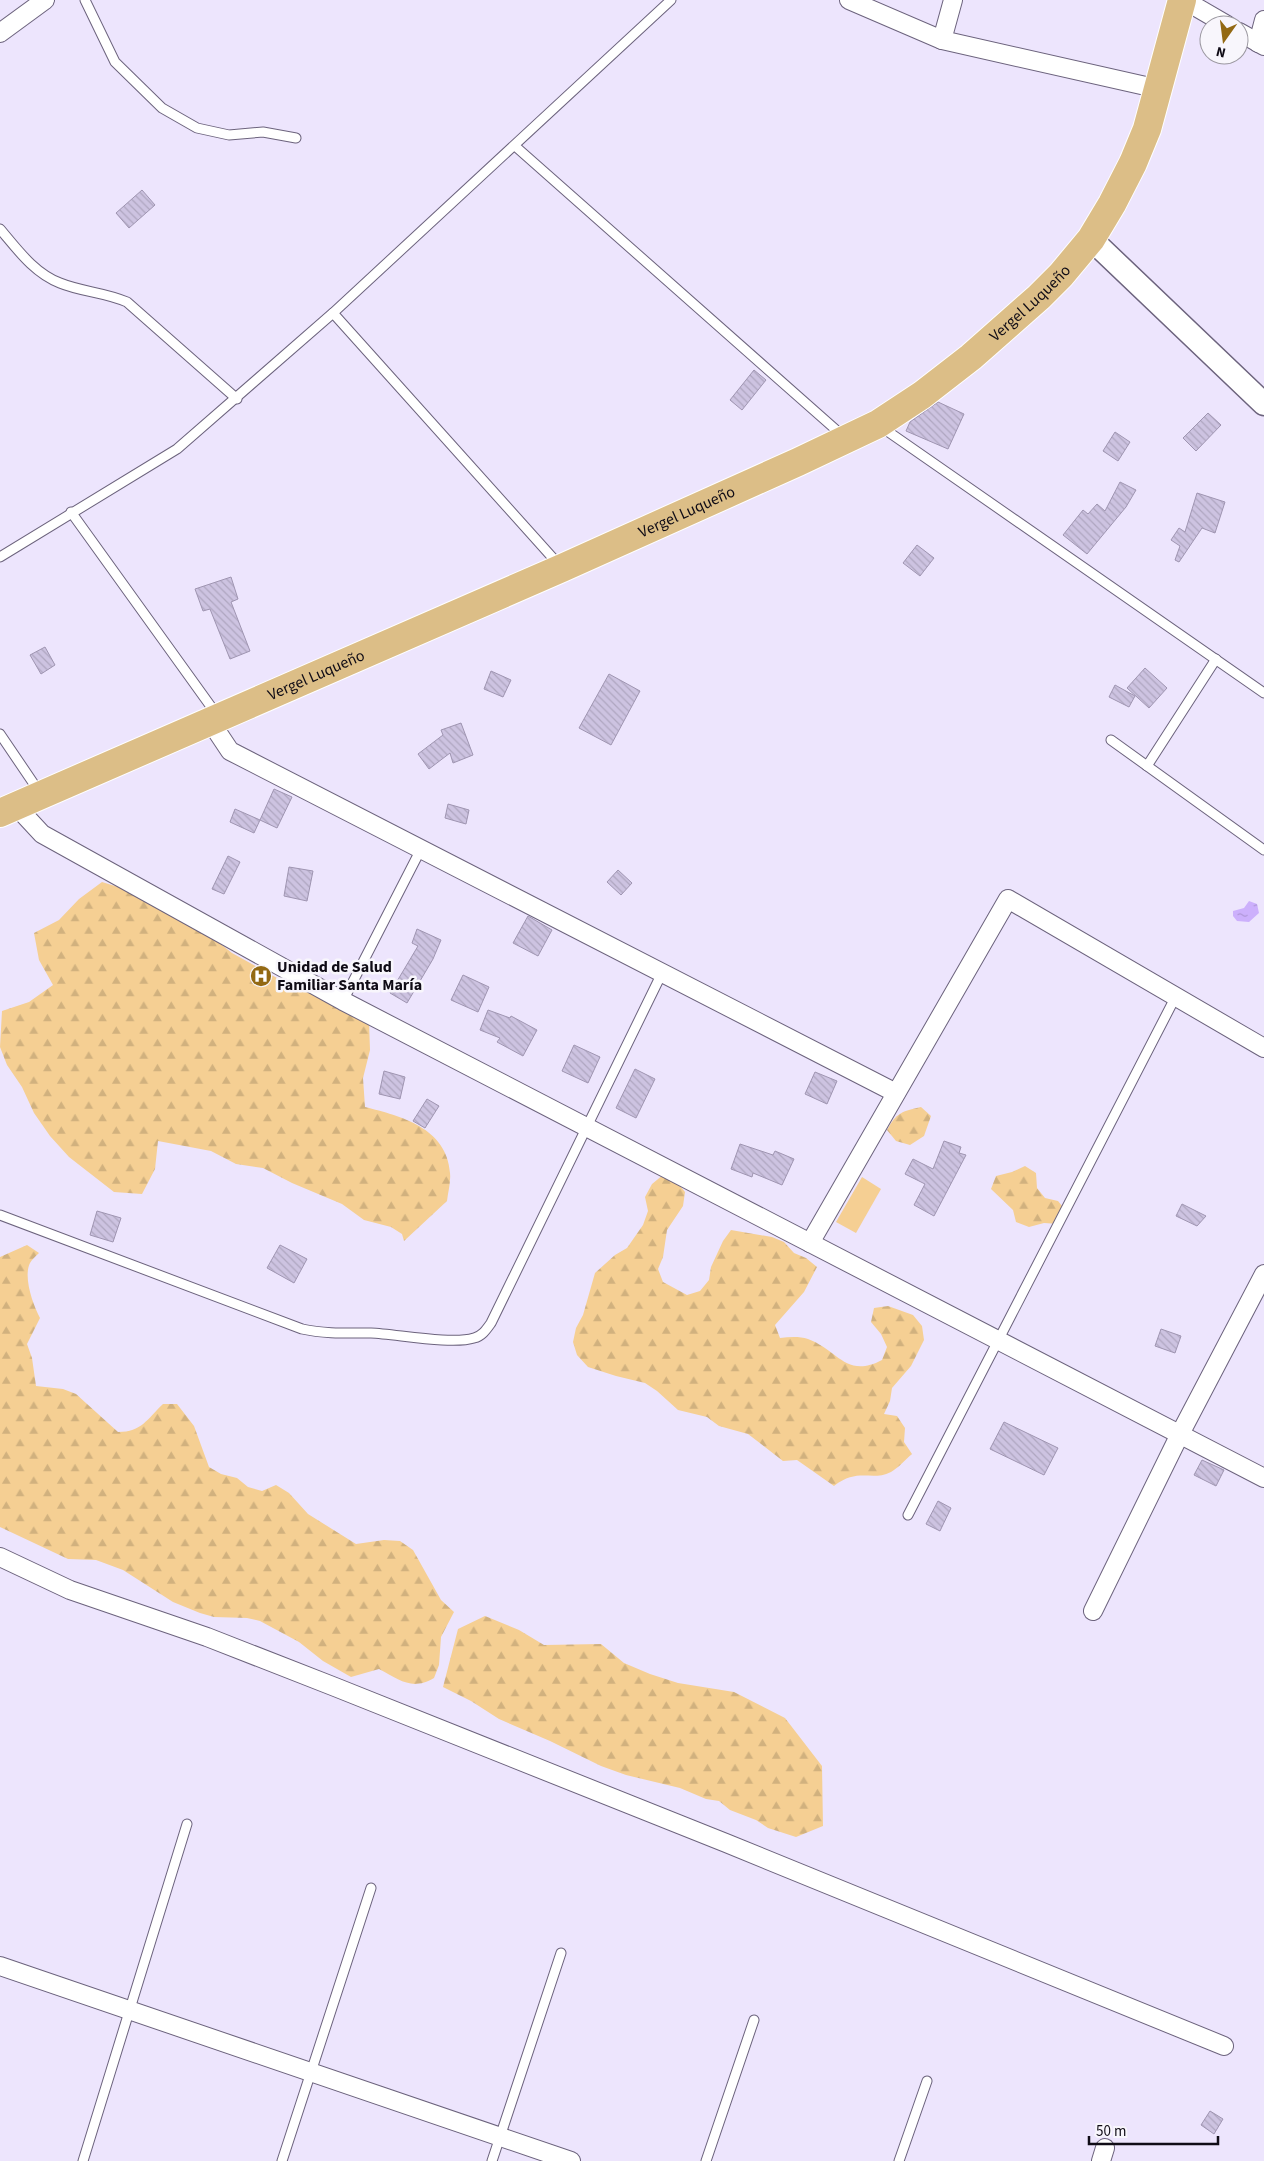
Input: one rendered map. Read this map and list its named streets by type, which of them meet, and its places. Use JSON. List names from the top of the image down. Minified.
{"streets":{"main road":["Vergel Luqueño"]},"places":{"hospital":["Unidad de Salud Familiar Santa María"]},"scale_bar":"50 m","north":"bottom"}
